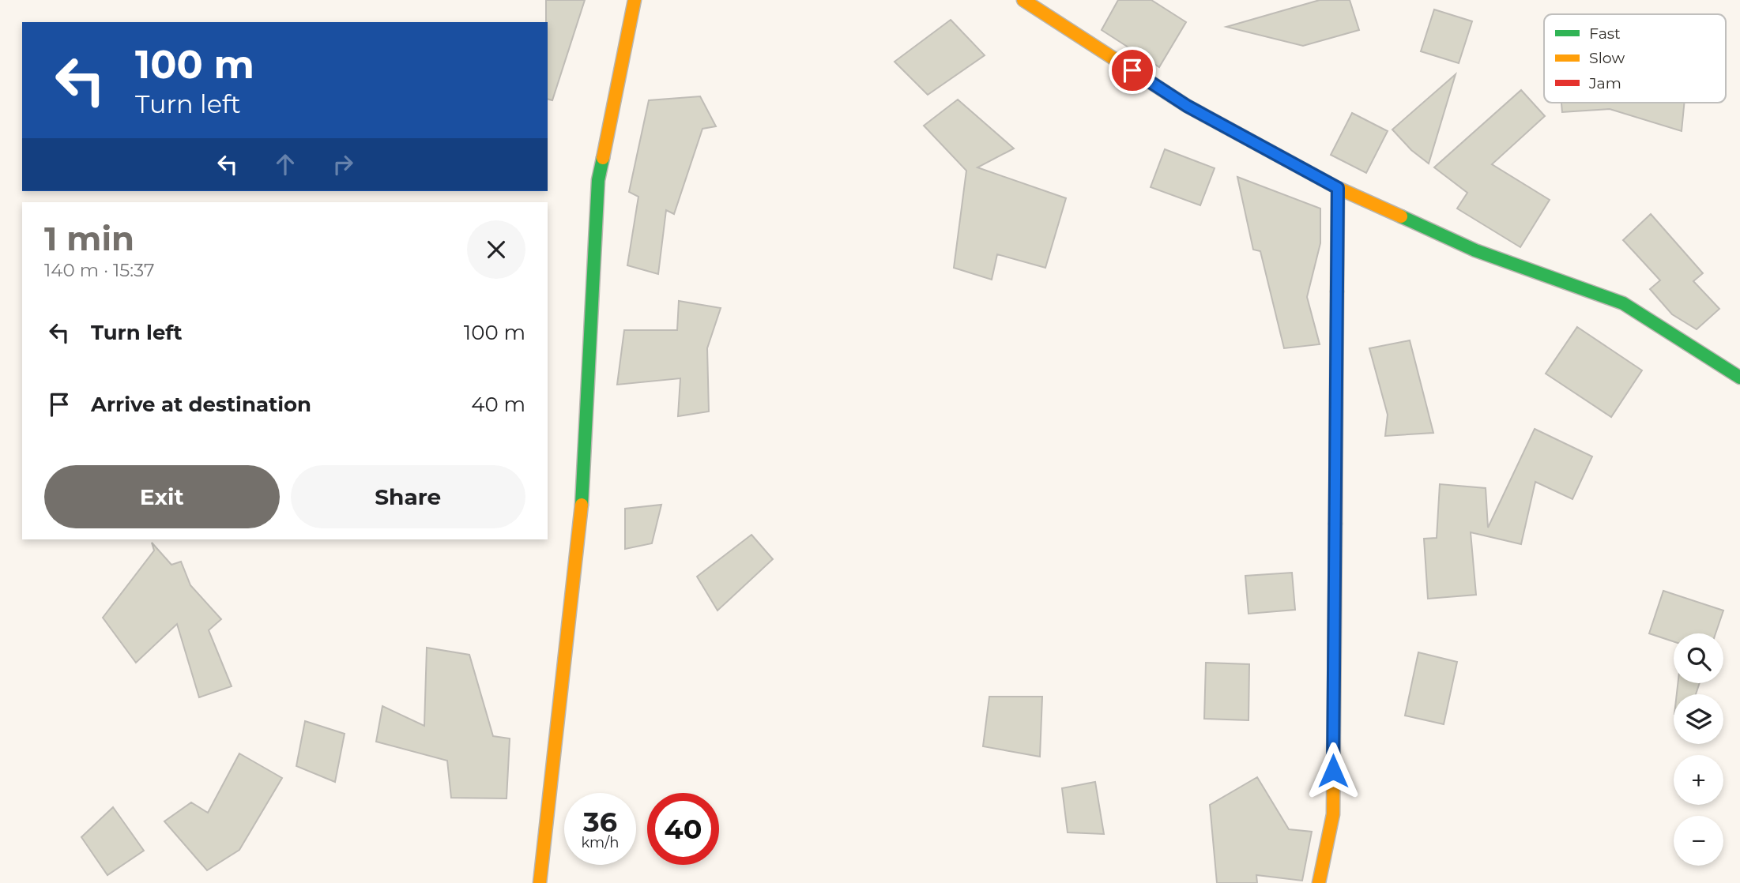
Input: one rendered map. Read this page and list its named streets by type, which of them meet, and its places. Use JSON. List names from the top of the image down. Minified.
{"legend":["Fast","Slow","Jam"],"page":{"turn":["100 m","Turn left"],"heading":["1 min","140 m · 15:37"],"list":[{"name":"Turn left","value":"100 m"},{"name":"Arrive at destination","value":"40 m"}],"buttons":["Exit","Share"],"map_buttons":["+","−"],"speed":"36 km/h","limit":"40"}}
